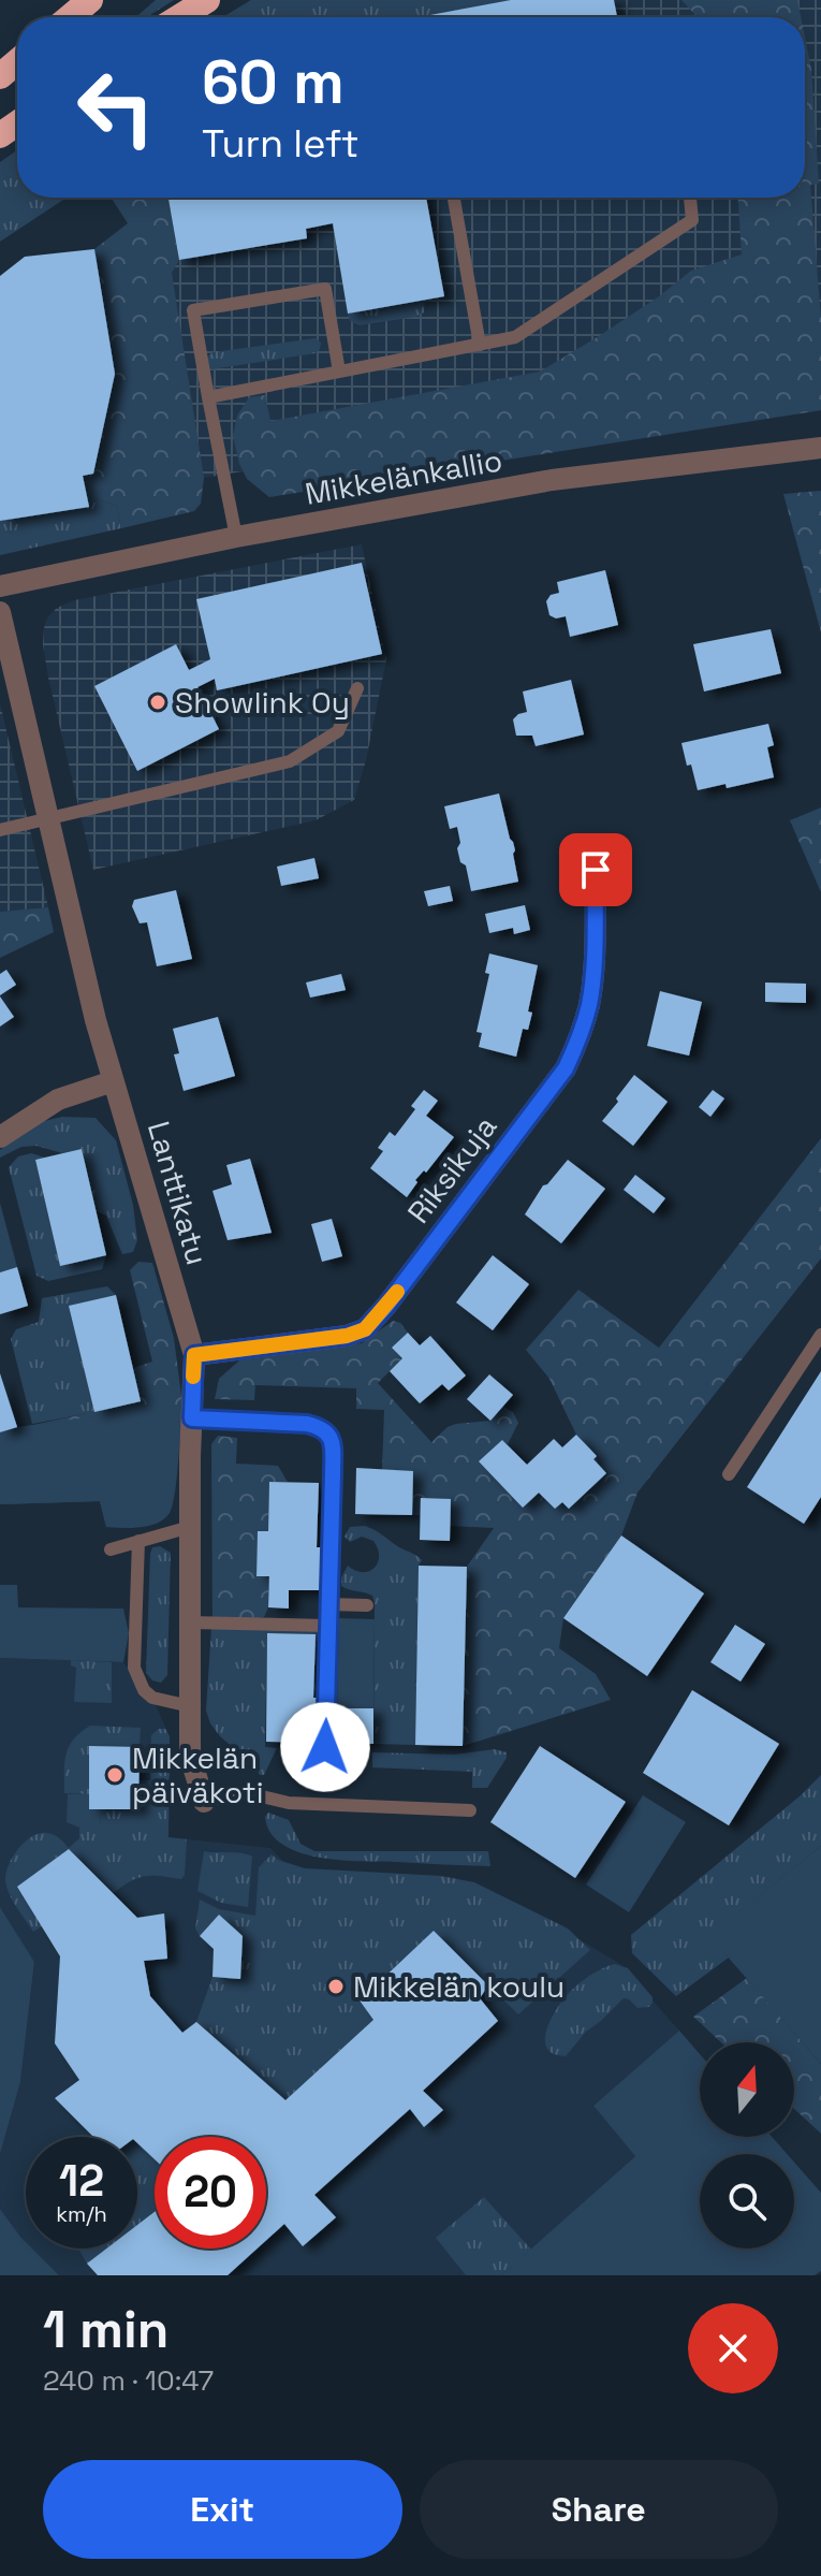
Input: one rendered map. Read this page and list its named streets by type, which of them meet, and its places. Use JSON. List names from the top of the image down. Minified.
{"streets":{"street":["Mikkelänkallio","Riksikuja","Lanttikatu"]},"crossings":[["Riksikuja","Lanttikatu"]],"places":["Showlink Oy","Mikkelän päiväkoti","Mikkelän koulu"],"north":"top","page":{"turn":["60 m","Turn left"],"speed":"12 km/h","limit":"20","heading":["1 min","240 m · 10:47"],"buttons":["Exit","Share"]}}
